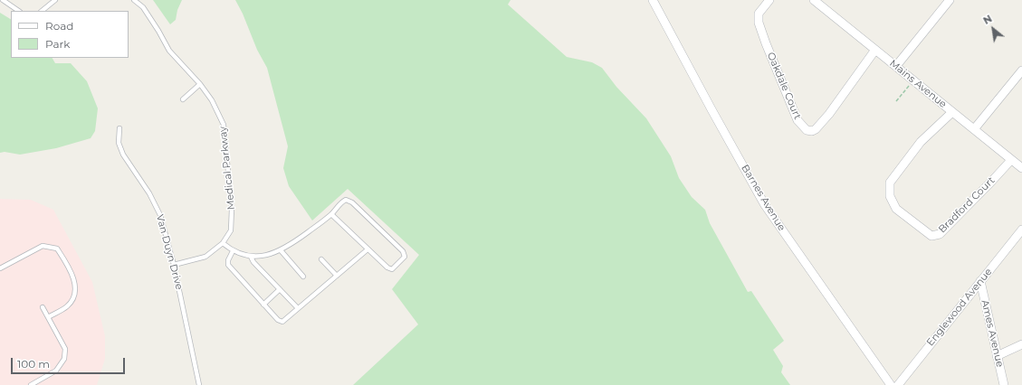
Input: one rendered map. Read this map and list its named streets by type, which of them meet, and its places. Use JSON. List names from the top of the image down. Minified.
{"streets":{"street":["Mains Avenue","Oakdale Court","Barnes Avenue","Bradford Court","Englewood Avenue","Ames Avenue"],"lane":["Medical Parkway","Van Duyn Drive"]},"crossings":[["Mains Avenue","Oakdale Court"],["Mains Avenue","Bradford Court"],["Medical Parkway","Van Duyn Drive"],["Englewood Avenue","Ames Avenue"]],"legend":["Road","Park"],"scale_bar":"100 m","north":"top left"}
